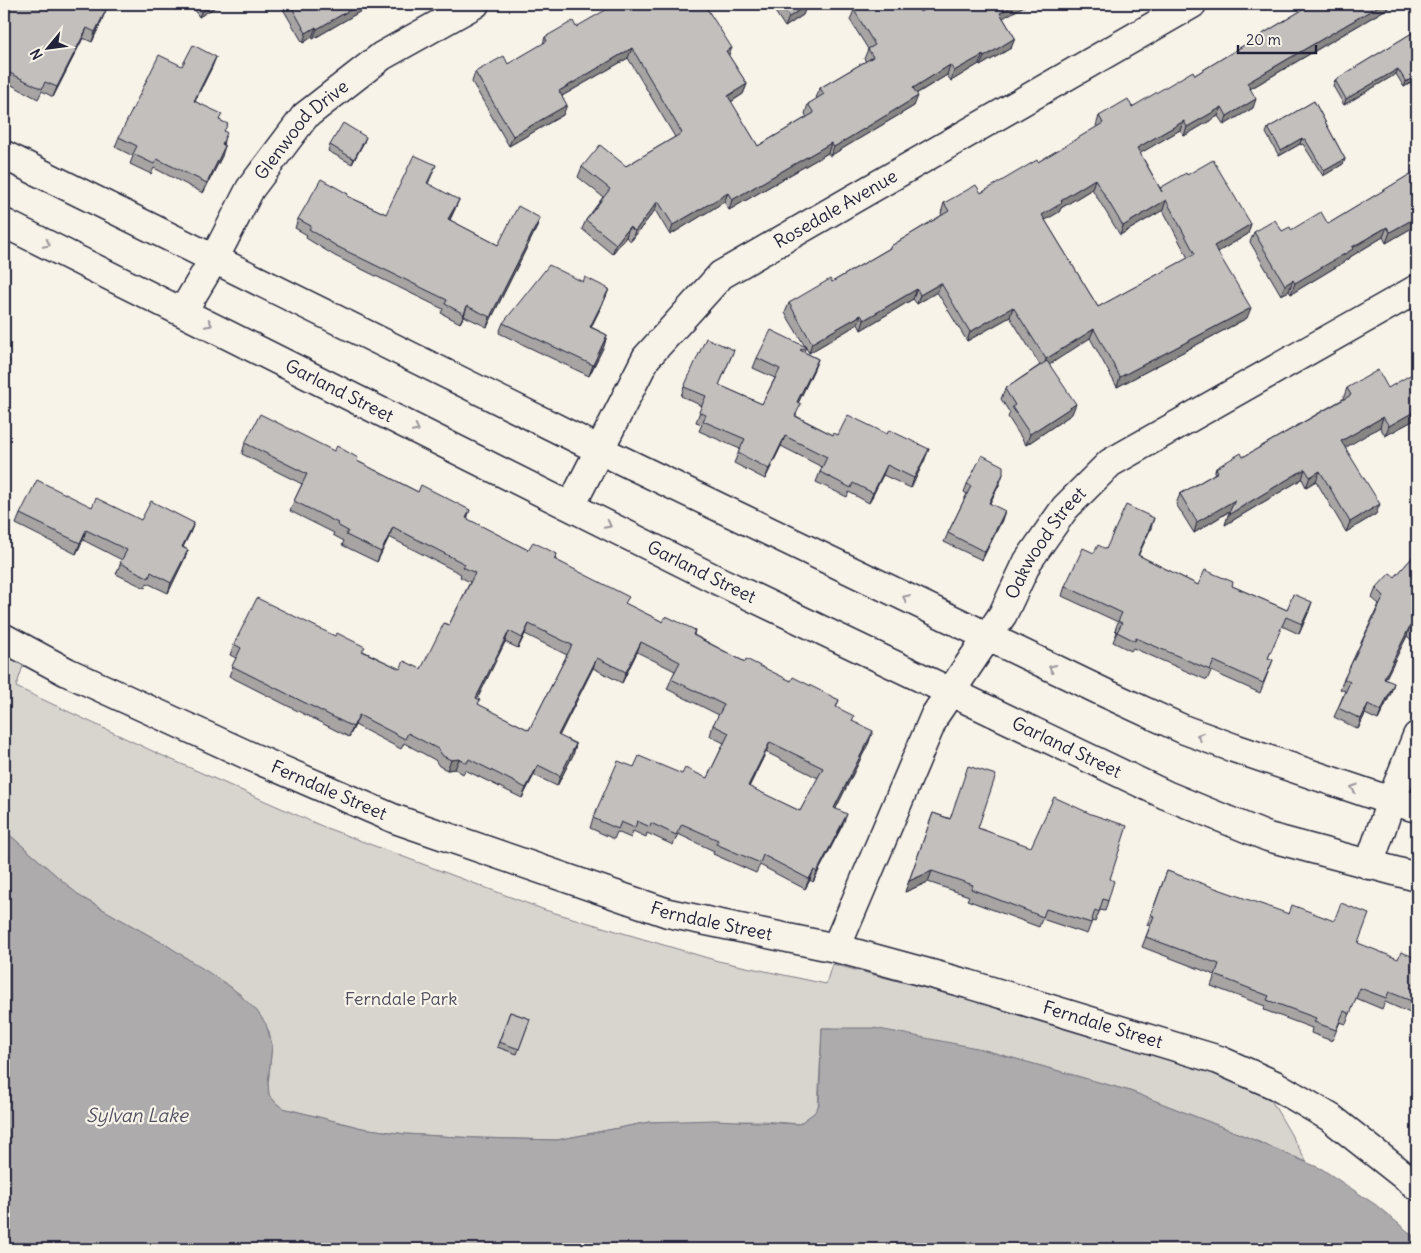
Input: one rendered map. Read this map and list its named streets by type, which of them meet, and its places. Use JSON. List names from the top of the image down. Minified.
{"streets":{"street":["Glenwood Drive","Rosedale Avenue","Garland Street","Oakwood Street","Ferndale Street"]},"crossings":[["Glenwood Drive","Garland Street"],["Rosedale Avenue","Garland Street"],["Garland Street","Oakwood Street"],["Oakwood Street","Ferndale Street"]],"water":["Sylvan Lake"],"parks":["Ferndale Park"],"scale_bar":"20 m","north":"bottom left"}
